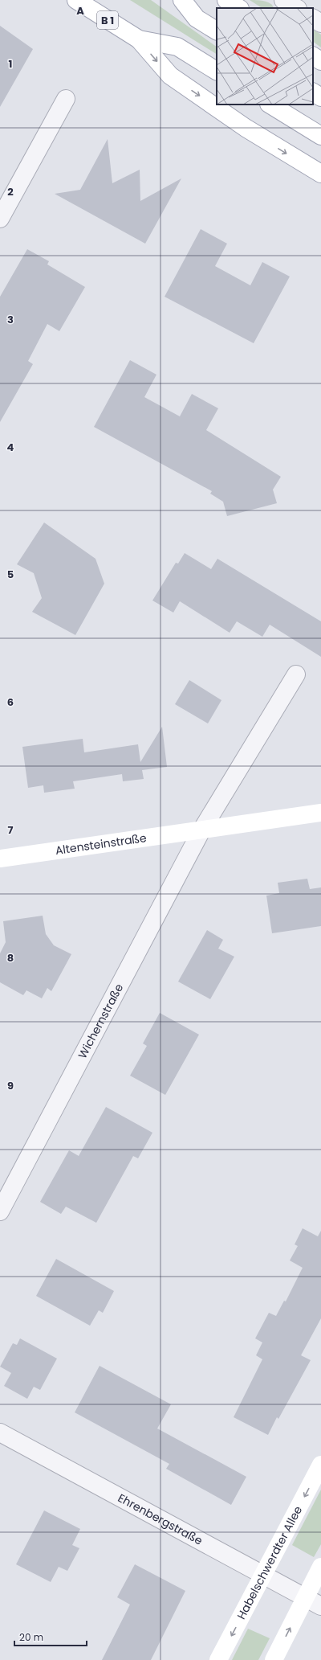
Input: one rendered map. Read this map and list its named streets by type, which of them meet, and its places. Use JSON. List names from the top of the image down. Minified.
{"streets":{"main road":["B 1","Altensteinstraße","Habelschwerdter Allee"],"street":["Wichernstraße","Ehrenbergstraße"]},"crossings":[["Altensteinstraße","Wichernstraße"],["Ehrenbergstraße","Habelschwerdter Allee"]],"scale_bar":"20 m","grid":{"columns":["A"],"rows":["1","2","3","4","5","6","7","8","9"]}}
